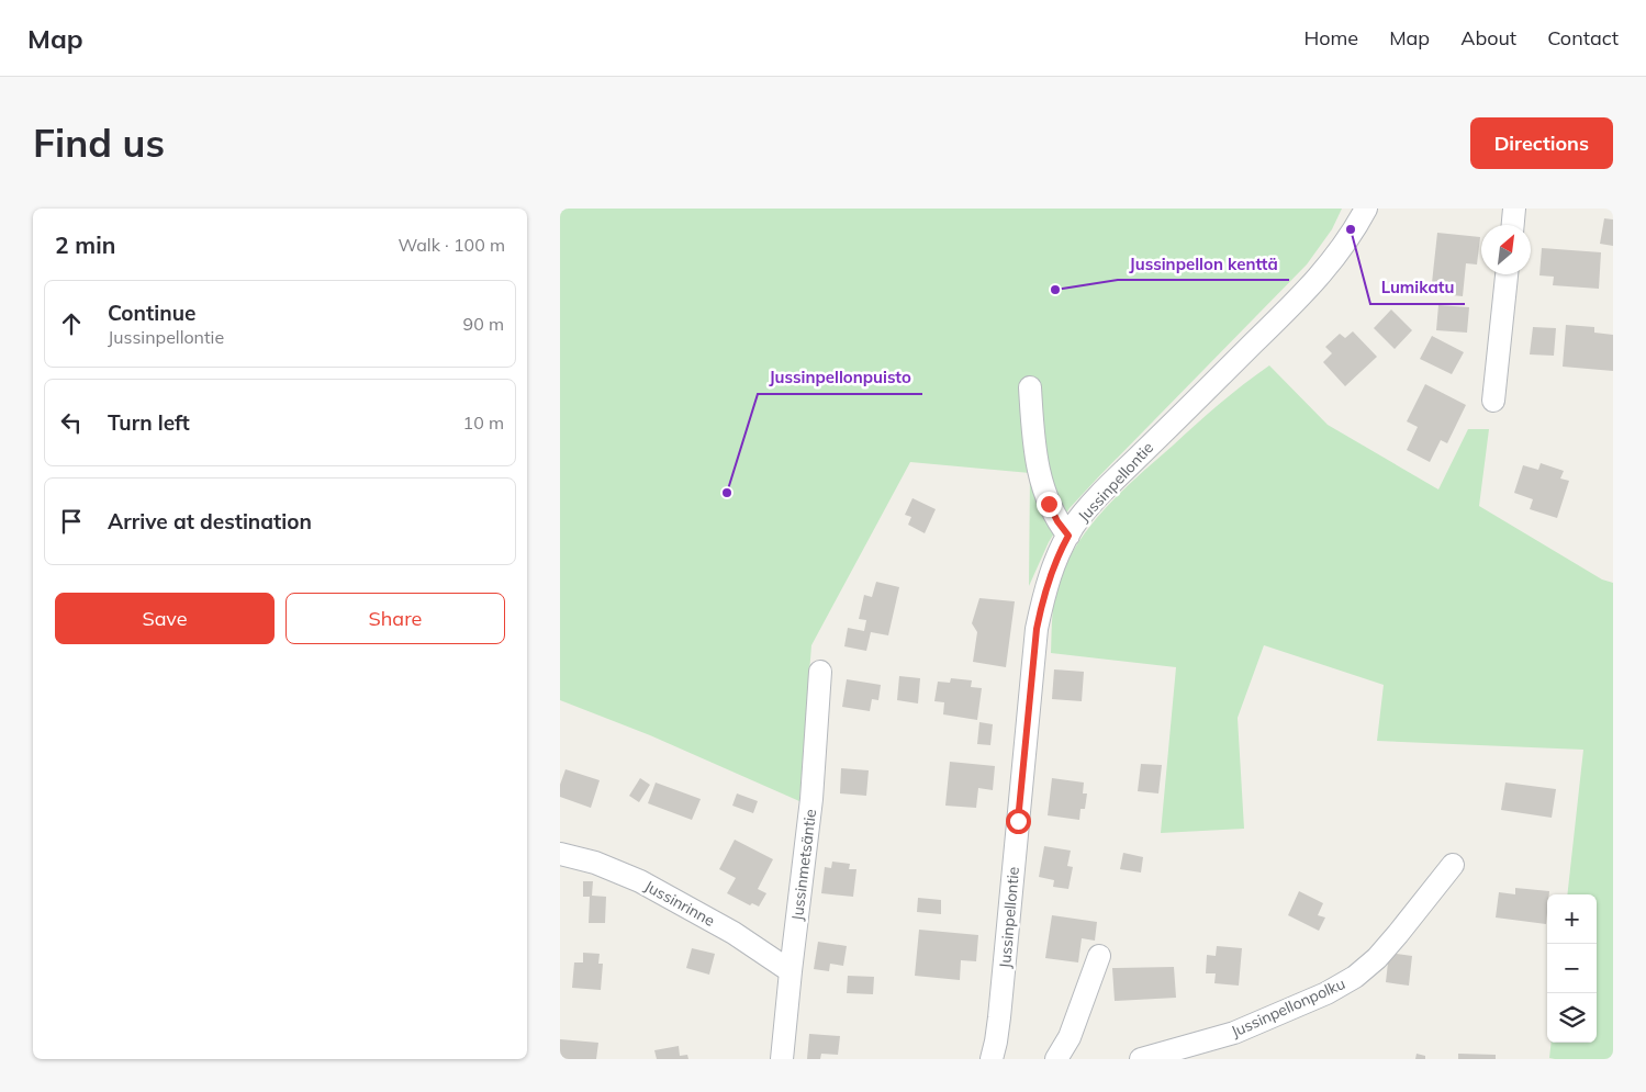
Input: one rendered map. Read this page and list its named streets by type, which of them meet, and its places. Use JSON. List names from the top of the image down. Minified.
{"streets":{"street":["Jussinpellontie","Jussinmetsäntie","Jussinrinne","Jussinpellonpolku"]},"crossings":[["Jussinmetsäntie","Jussinrinne"]],"places":["Lumikatu","Jussinpellon kenttä","Jussinpellonpuisto"],"north":"top right","page":{"header":"Map","nav":["Home","Map","About","Contact"],"buttons":["Directions",["Save","Share"]],"title":"Find us","heading":["2 min","Walk · 100 m"],"list":[["Continue","Jussinpellontie","90 m"],["Turn left","10 m"],"Arrive at destination"],"map_buttons":["+","−"]}}
